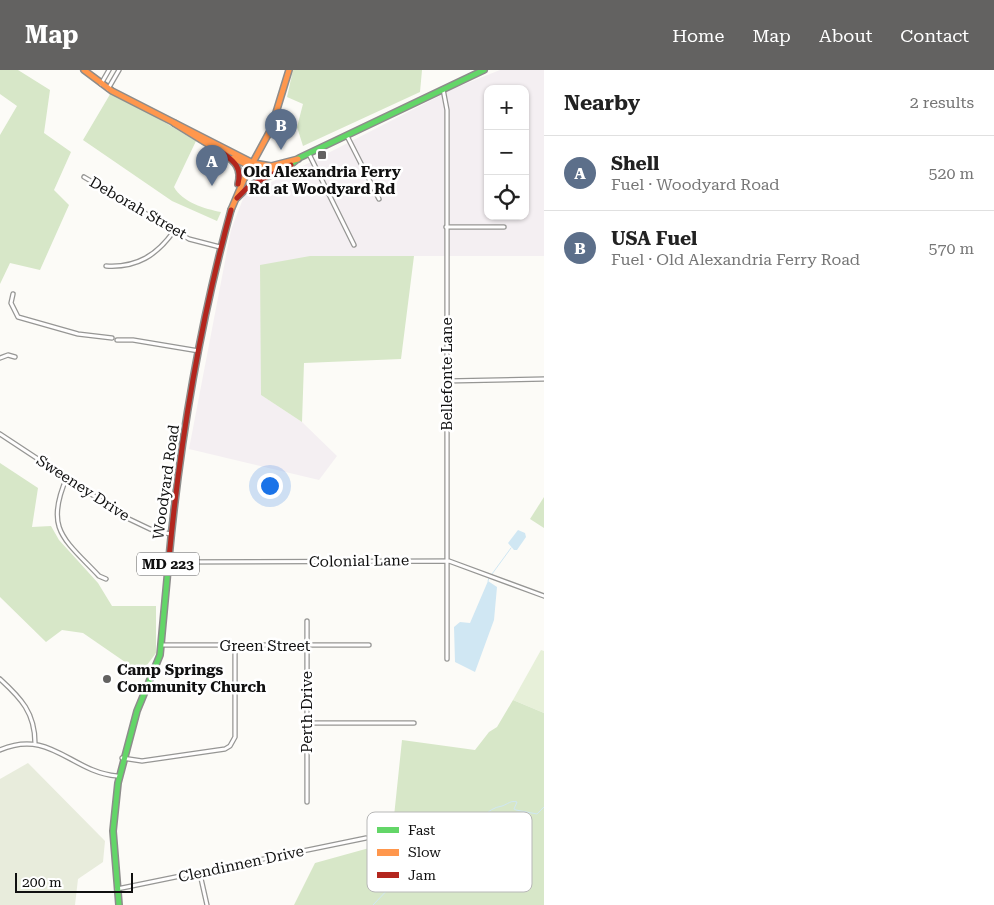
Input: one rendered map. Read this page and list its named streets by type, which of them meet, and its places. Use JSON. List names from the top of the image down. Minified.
{"streets":{"main road":["Woodyard Road","MD 223"],"street":["Deborah Street","Bellefonte Lane","Sweeney Drive","Colonial Lane","Green Street","Perth Drive","Clendinnen Drive"]},"crossings":[["Deborah Street","Woodyard Road"],["Bellefonte Lane","Colonial Lane"],["Woodyard Road","Sweeney Drive"],["Woodyard Road","Colonial Lane"],["Woodyard Road","Green Street"],["Woodyard Road","Clendinnen Drive"],["Green Street","Perth Drive"]],"places":{"transit":["Old Alexandria Ferry Rd at Woodyard Rd"],"other":["Camp Springs Community Church"]},"legend":["Fast","Slow","Jam"],"scale_bar":"200 m","page":{"header":"Map","nav":["Home","Map","About","Contact"],"heading":["Nearby","2 results"],"map_buttons":["+","−"],"pins":["B","A"],"list":[{"mark":"A","name":"Shell","note":"Fuel · Woodyard Road","value":"520 m"},{"mark":"B","name":"USA Fuel","note":"Fuel · Old Alexandria Ferry Road","value":"570 m"}],"scale":"200 m"}}
